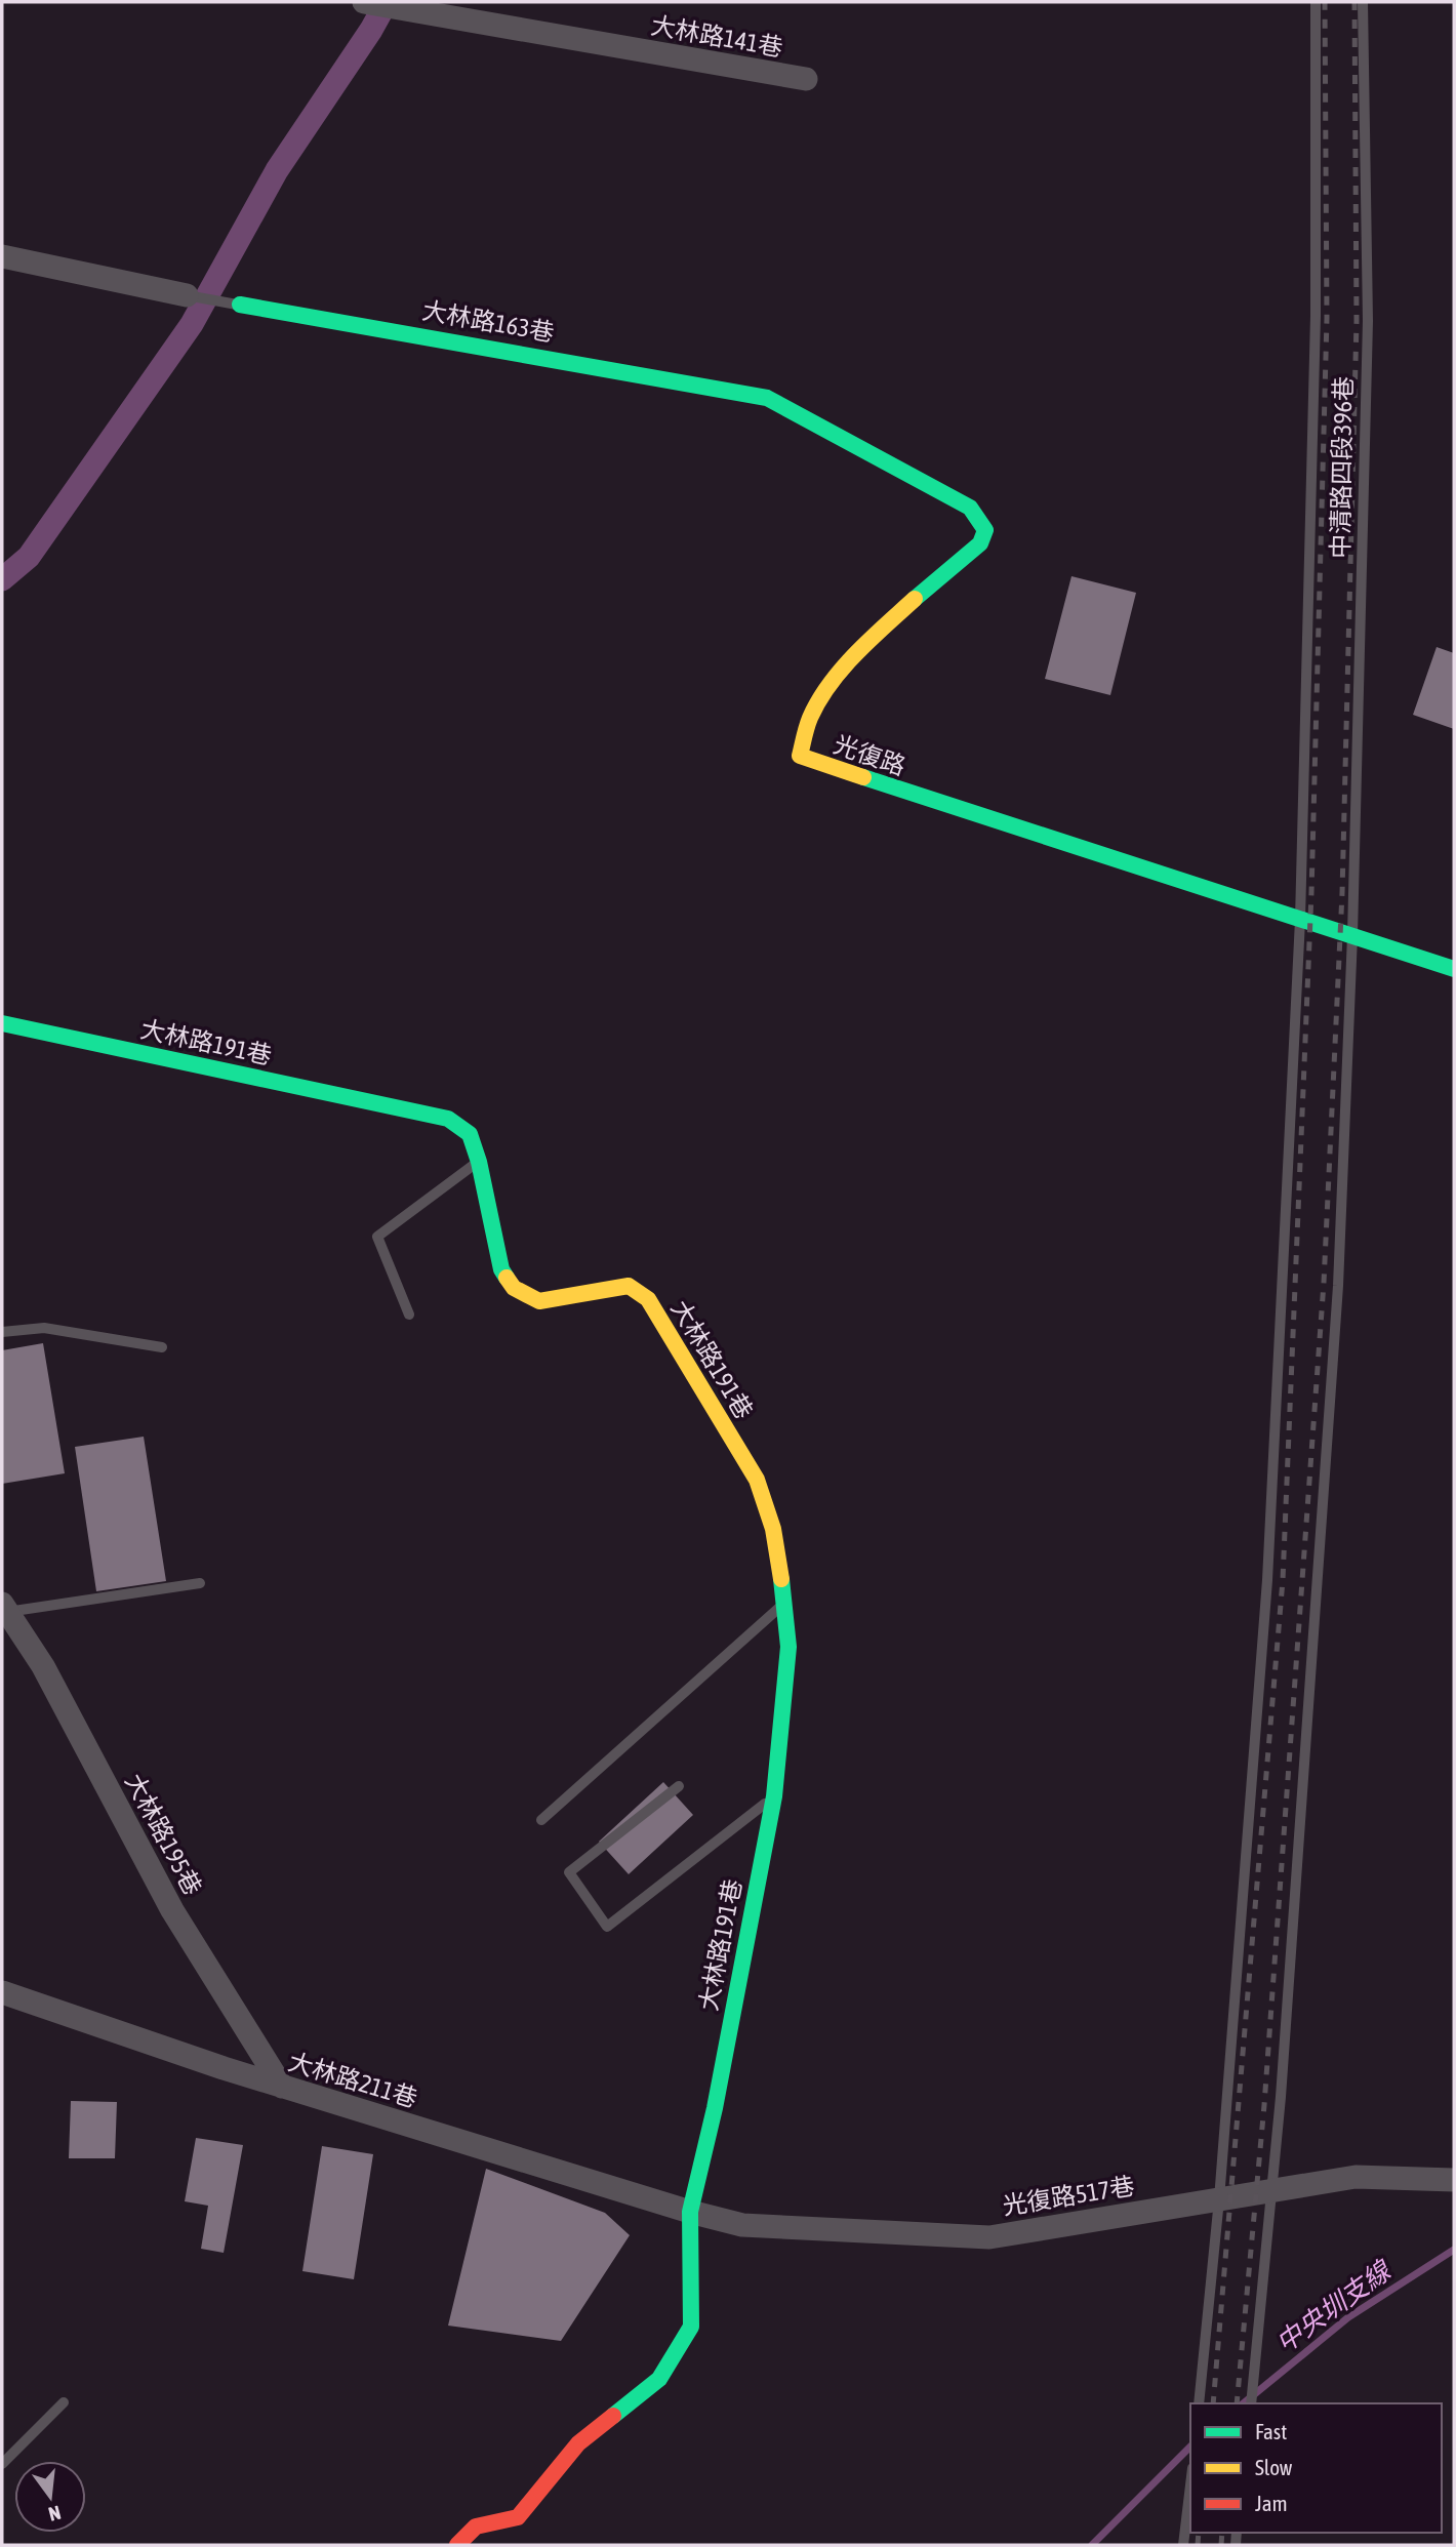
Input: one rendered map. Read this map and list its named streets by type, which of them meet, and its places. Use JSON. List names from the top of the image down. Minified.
{"streets":{"street":["大林路141巷","大林路163巷","光復路","大林路191巷","大林路195巷","大林路211巷","光復路517巷"],"lane":["中清路四段396巷"]},"crossings":[["大林路163巷","光復路"],["中清路四段396巷","光復路"],["中清路四段396巷","光復路517巷"],["大林路191巷","大林路211巷"],["大林路191巷","光復路517巷"],["大林路195巷","大林路211巷"],["大林路211巷","光復路517巷"]],"water":["中央圳支線"],"legend":["Fast","Slow","Jam"],"north":"bottom"}
